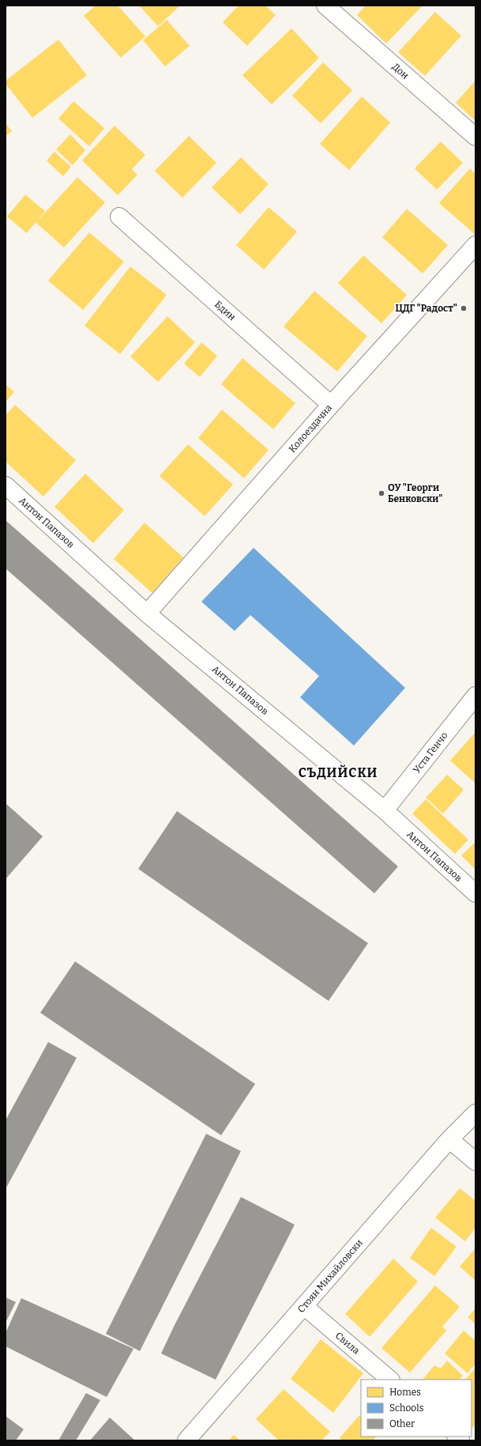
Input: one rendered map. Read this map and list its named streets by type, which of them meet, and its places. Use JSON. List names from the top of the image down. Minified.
{"streets":{"street":["Дон","Бдин","Колоездачна","Антон Папазов","Уста Генчо","Стоян Михайловски","Свила"]},"crossings":[["Бдин","Колоездачна"],["Колоездачна","Антон Папазов"],["Антон Папазов","Уста Генчо"],["Стоян Михайловски","Свила"]],"districts":["СЪДИЙСКИ"],"places":["ЦДГ \"Радост\"","ОУ \"Георги Бенковски\""],"legend":["Homes","Schools","Other"]}
